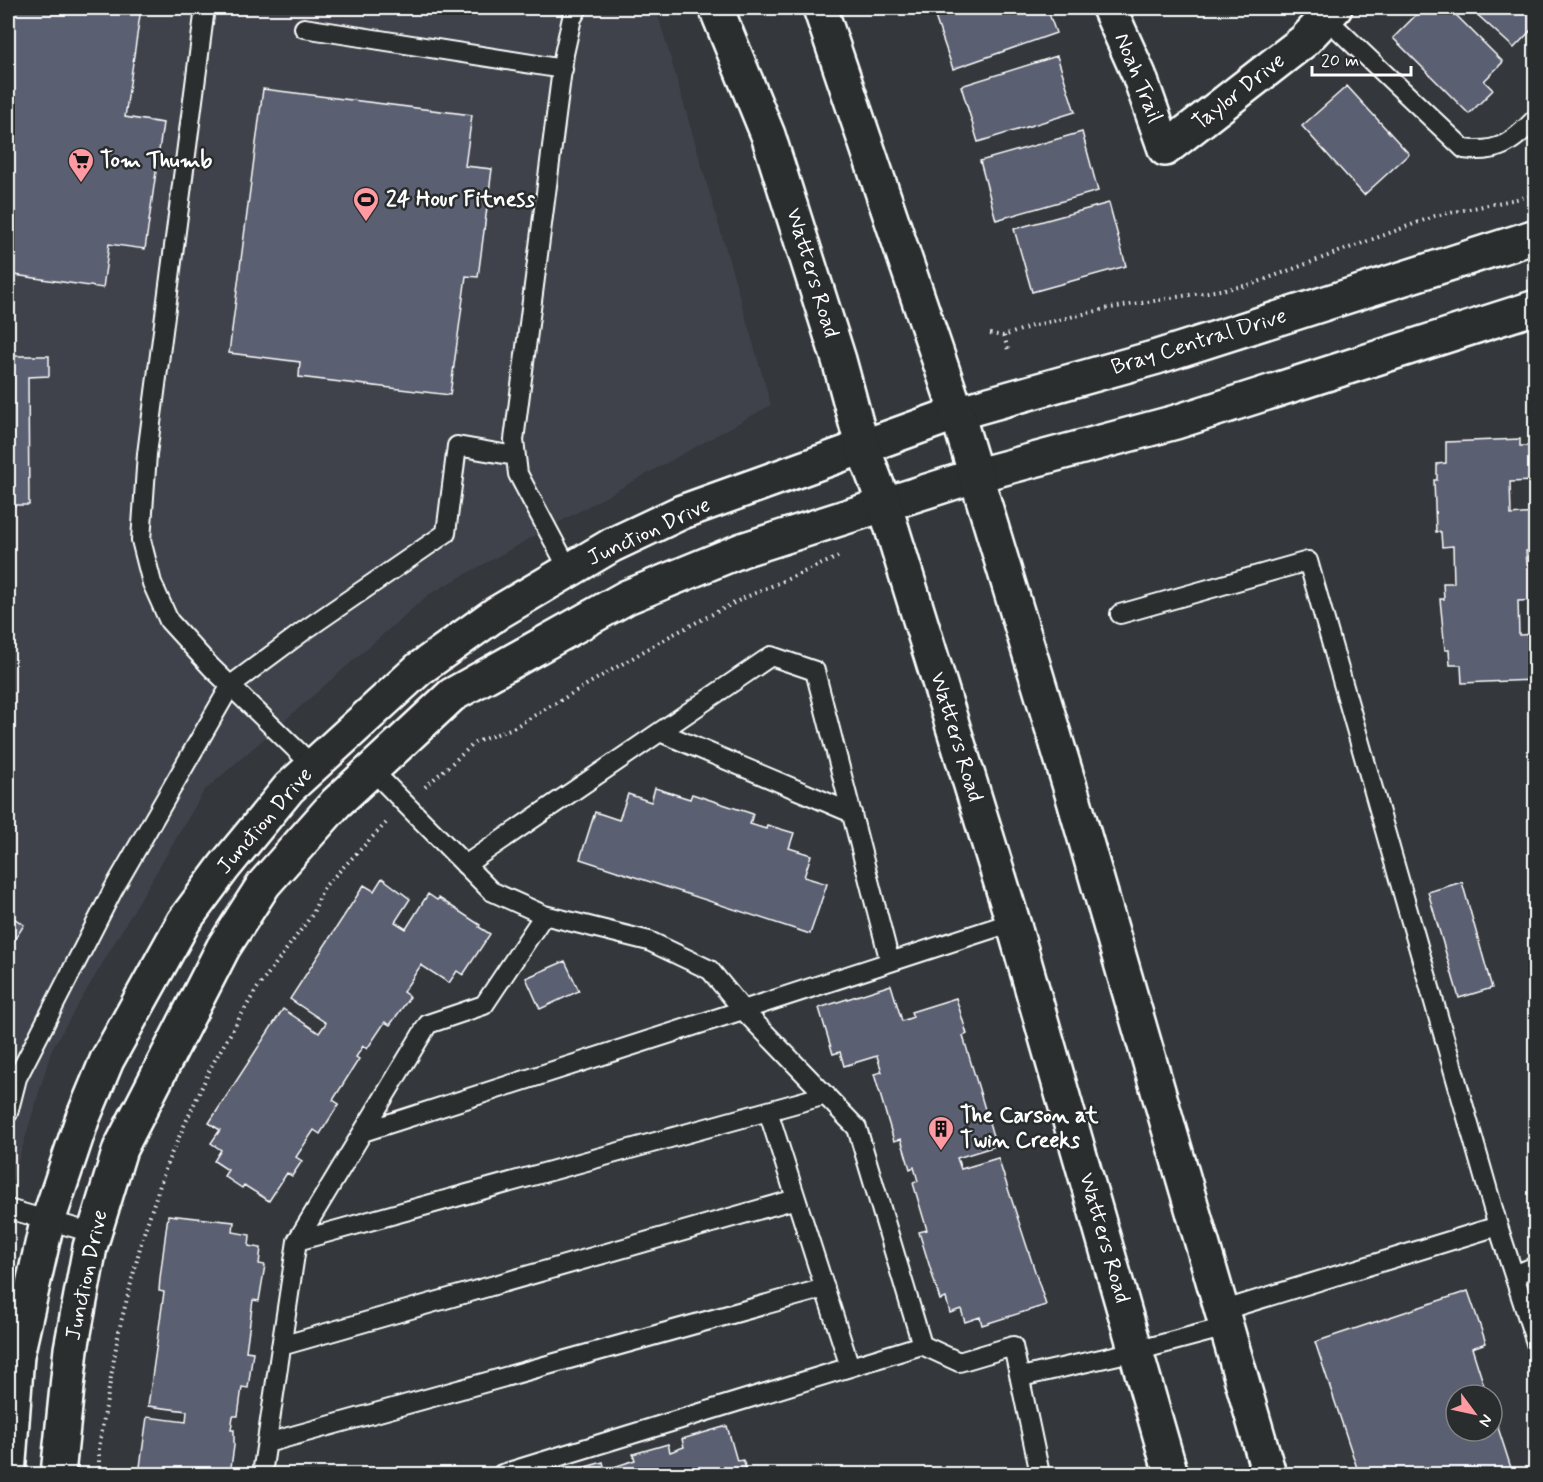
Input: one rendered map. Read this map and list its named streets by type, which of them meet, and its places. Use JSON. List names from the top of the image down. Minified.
{"streets":{"street":["Noah Trail","Taylor Drive","Watters Road","Bray Central Drive","Junction Drive"]},"crossings":[["Noah Trail","Taylor Drive"],["Watters Road","Bray Central Drive"],["Watters Road","Junction Drive"],["Bray Central Drive","Junction Drive"]],"places":{"supermarket":["Tom Thumb"],"sports":["24 Hour Fitness"],"building":["The Carson at Twin Creeks"]},"scale_bar":"20 m","north":"bottom right"}
